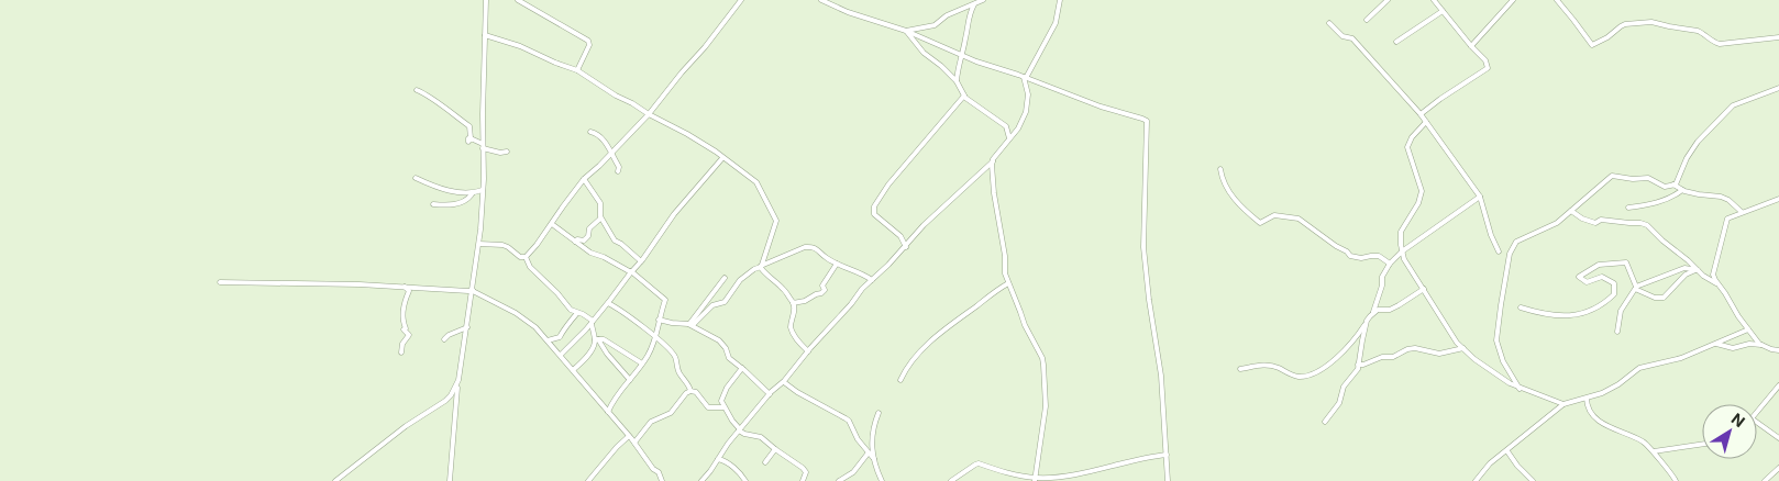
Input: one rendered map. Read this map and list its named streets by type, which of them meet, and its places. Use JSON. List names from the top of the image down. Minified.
{"north":"top right"}
